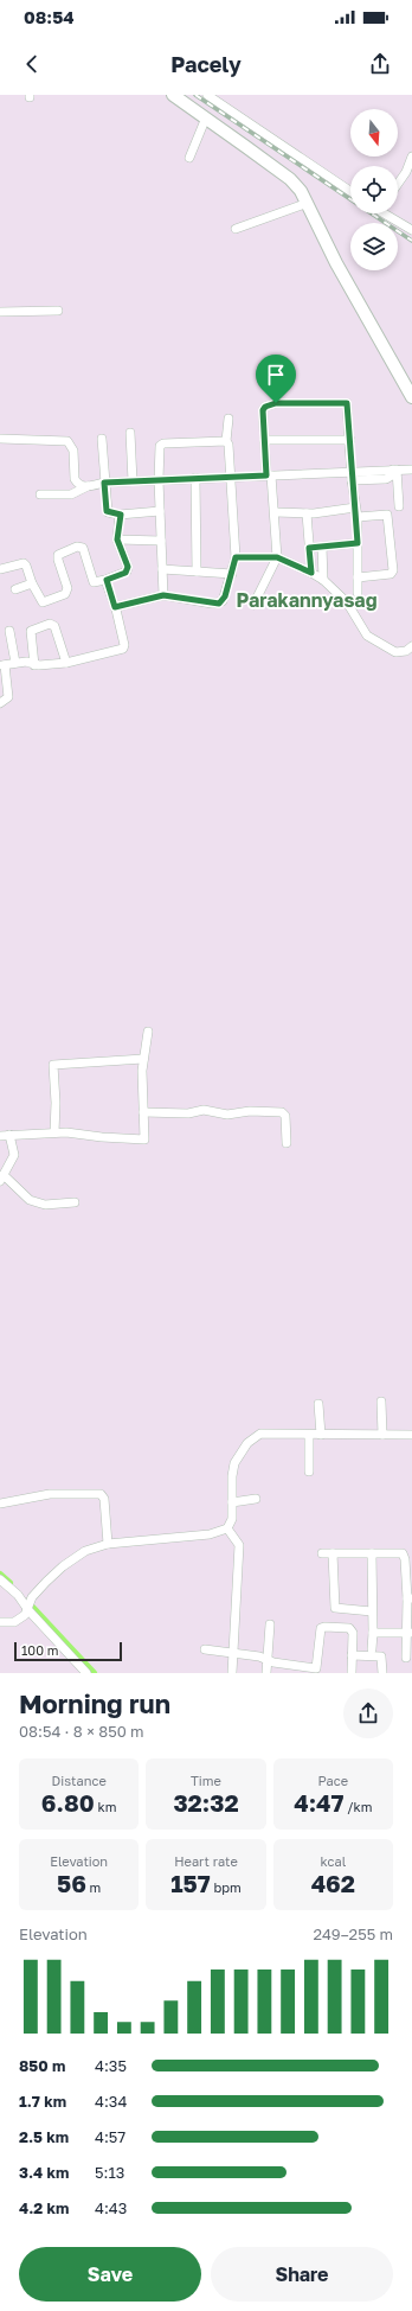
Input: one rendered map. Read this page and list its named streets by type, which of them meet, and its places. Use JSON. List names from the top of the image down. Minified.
{"districts":["Parakannyasag"],"scale_bar":"100 m","north":"bottom","page":{"status":"08:54","header":"Pacely","scale":"100 m","heading":["Morning run","08:54 · 8 × 850 m"],"stats":[["Distance","6.80 km"],["Time","32:32"],["Pace","4:47 /km"],["Elevation","56 m"],["Heart rate","157 bpm"],["kcal","462"]],"chart":["Elevation","249–255 m"],"list":[{"name":"850 m","note":"4:35"},{"name":"1.7 km","note":"4:34"},{"name":"2.5 km","note":"4:57"},{"name":"3.4 km","note":"5:13"},{"name":"4.2 km","note":"4:43"}],"buttons":["Save","Share"]}}
